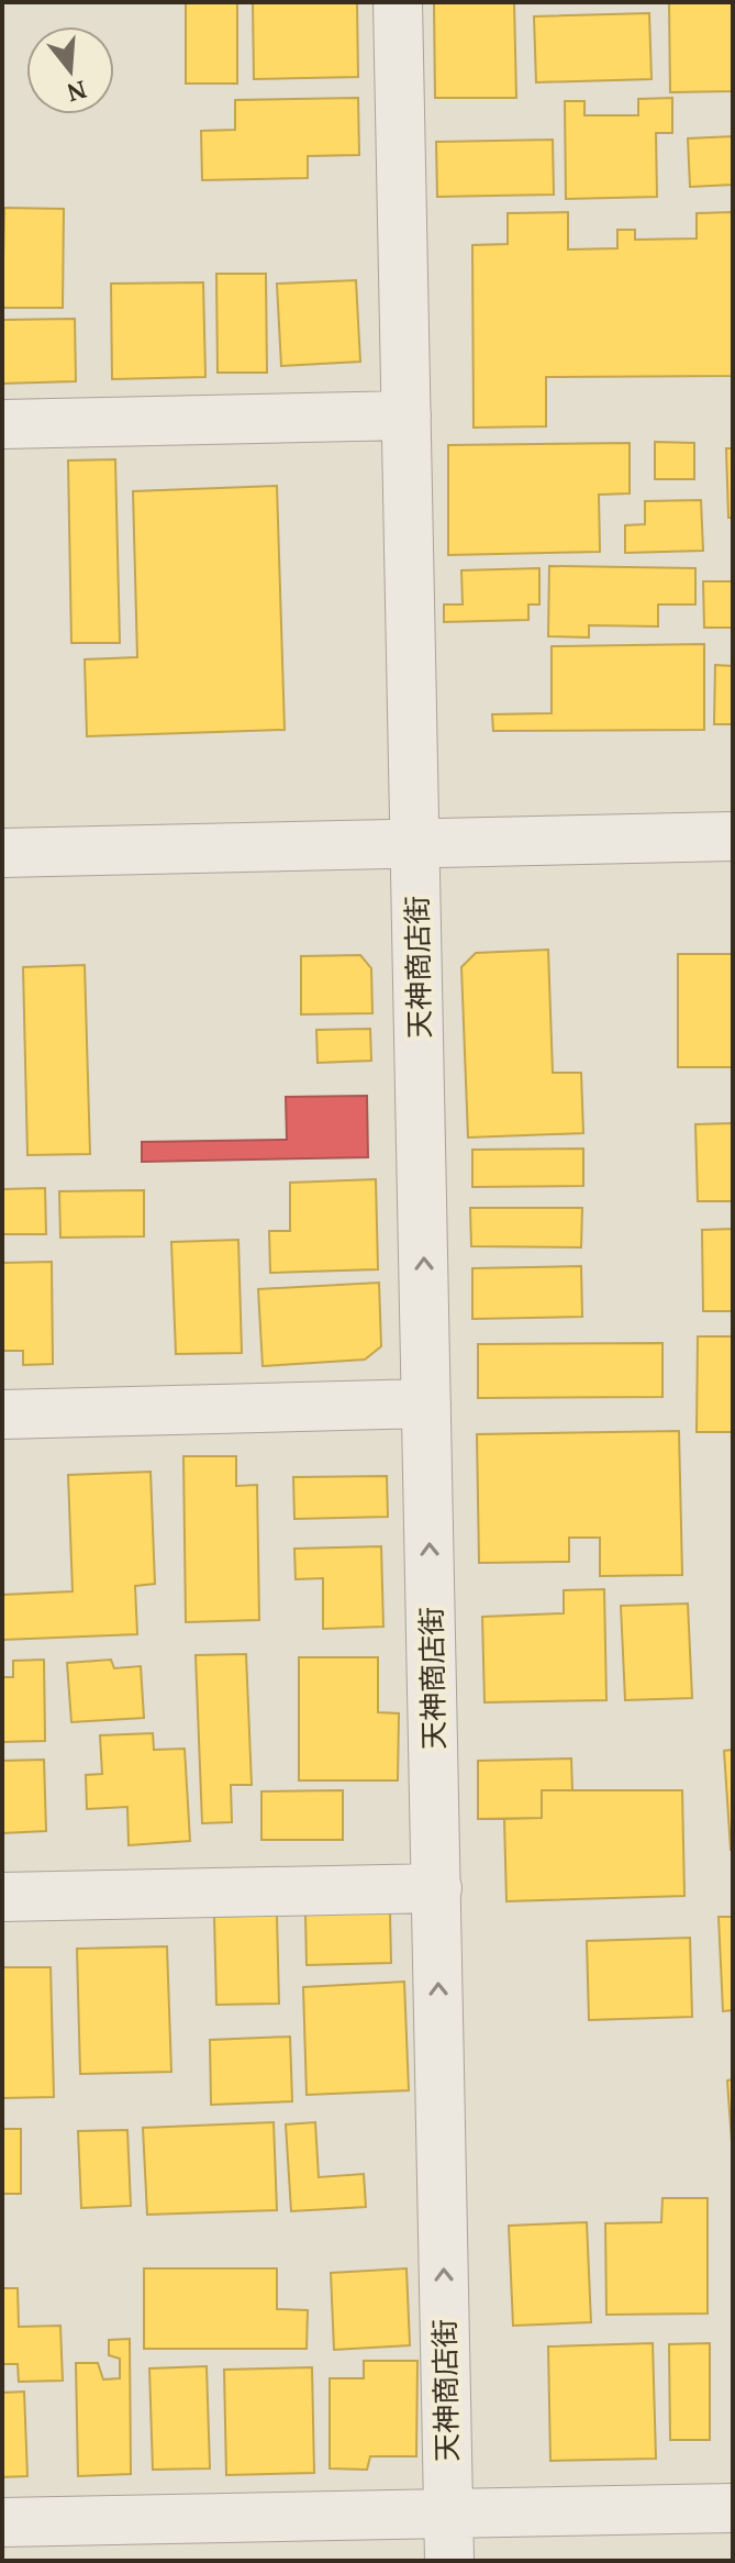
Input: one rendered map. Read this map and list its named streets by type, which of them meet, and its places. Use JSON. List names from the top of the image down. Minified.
{"streets":{"street":["天神商店街"]},"one_way":["天神商店街"],"north":"bottom"}
